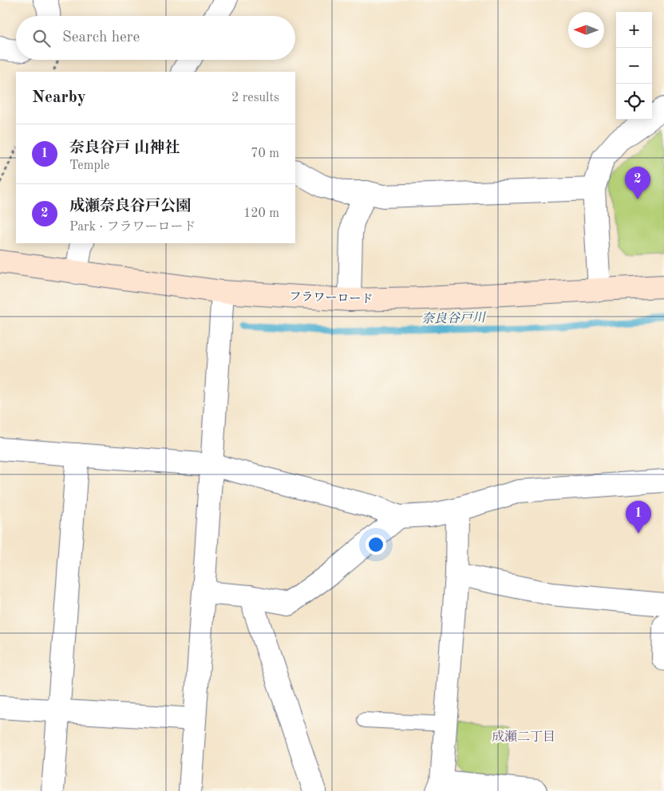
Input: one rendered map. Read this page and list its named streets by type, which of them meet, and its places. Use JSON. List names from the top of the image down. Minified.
{"streets":{"street":["フラワーロード"]},"districts":["成瀬二丁目"],"water":["奈良谷戸川"],"north":"left","page":{"map_buttons":["+","−"],"search":"Search here","heading":["Nearby","2 results"],"list":[{"mark":"1","name":"奈良谷戸 山神社","note":"Temple","value":"70 m"},{"mark":"2","name":"成瀬奈良谷戸公園","note":"Park · フラワーロード","value":"120 m"}],"pins":["2","1"]}}
